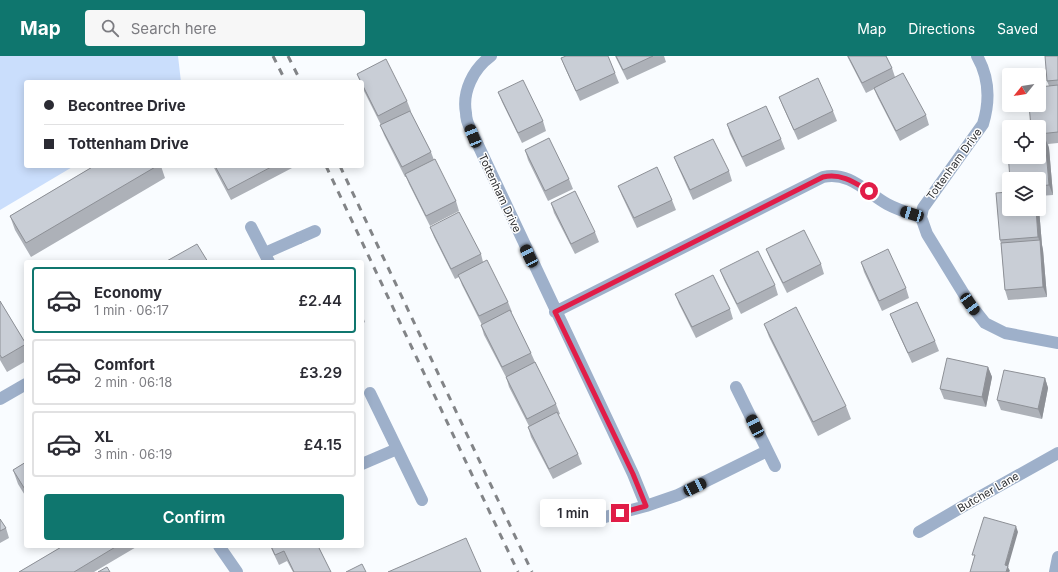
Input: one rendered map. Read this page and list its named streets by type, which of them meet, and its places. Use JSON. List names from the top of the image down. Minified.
{"streets":{"street":["Tottenham Drive","Butcher Lane"]},"north":"bottom left","page":{"header":"Map","search":"Search here","nav":["Map","Directions","Saved"],"banner":["Becontree Drive","Tottenham Drive"],"list":[{"name":"Economy","note":"1 min · 06:17","value":"£2.44"},{"name":"Comfort","note":"2 min · 06:18","value":"£3.29"},{"name":"XL","note":"3 min · 06:19","value":"£4.15"}],"buttons":"Confirm","bubble":"1 min"}}
